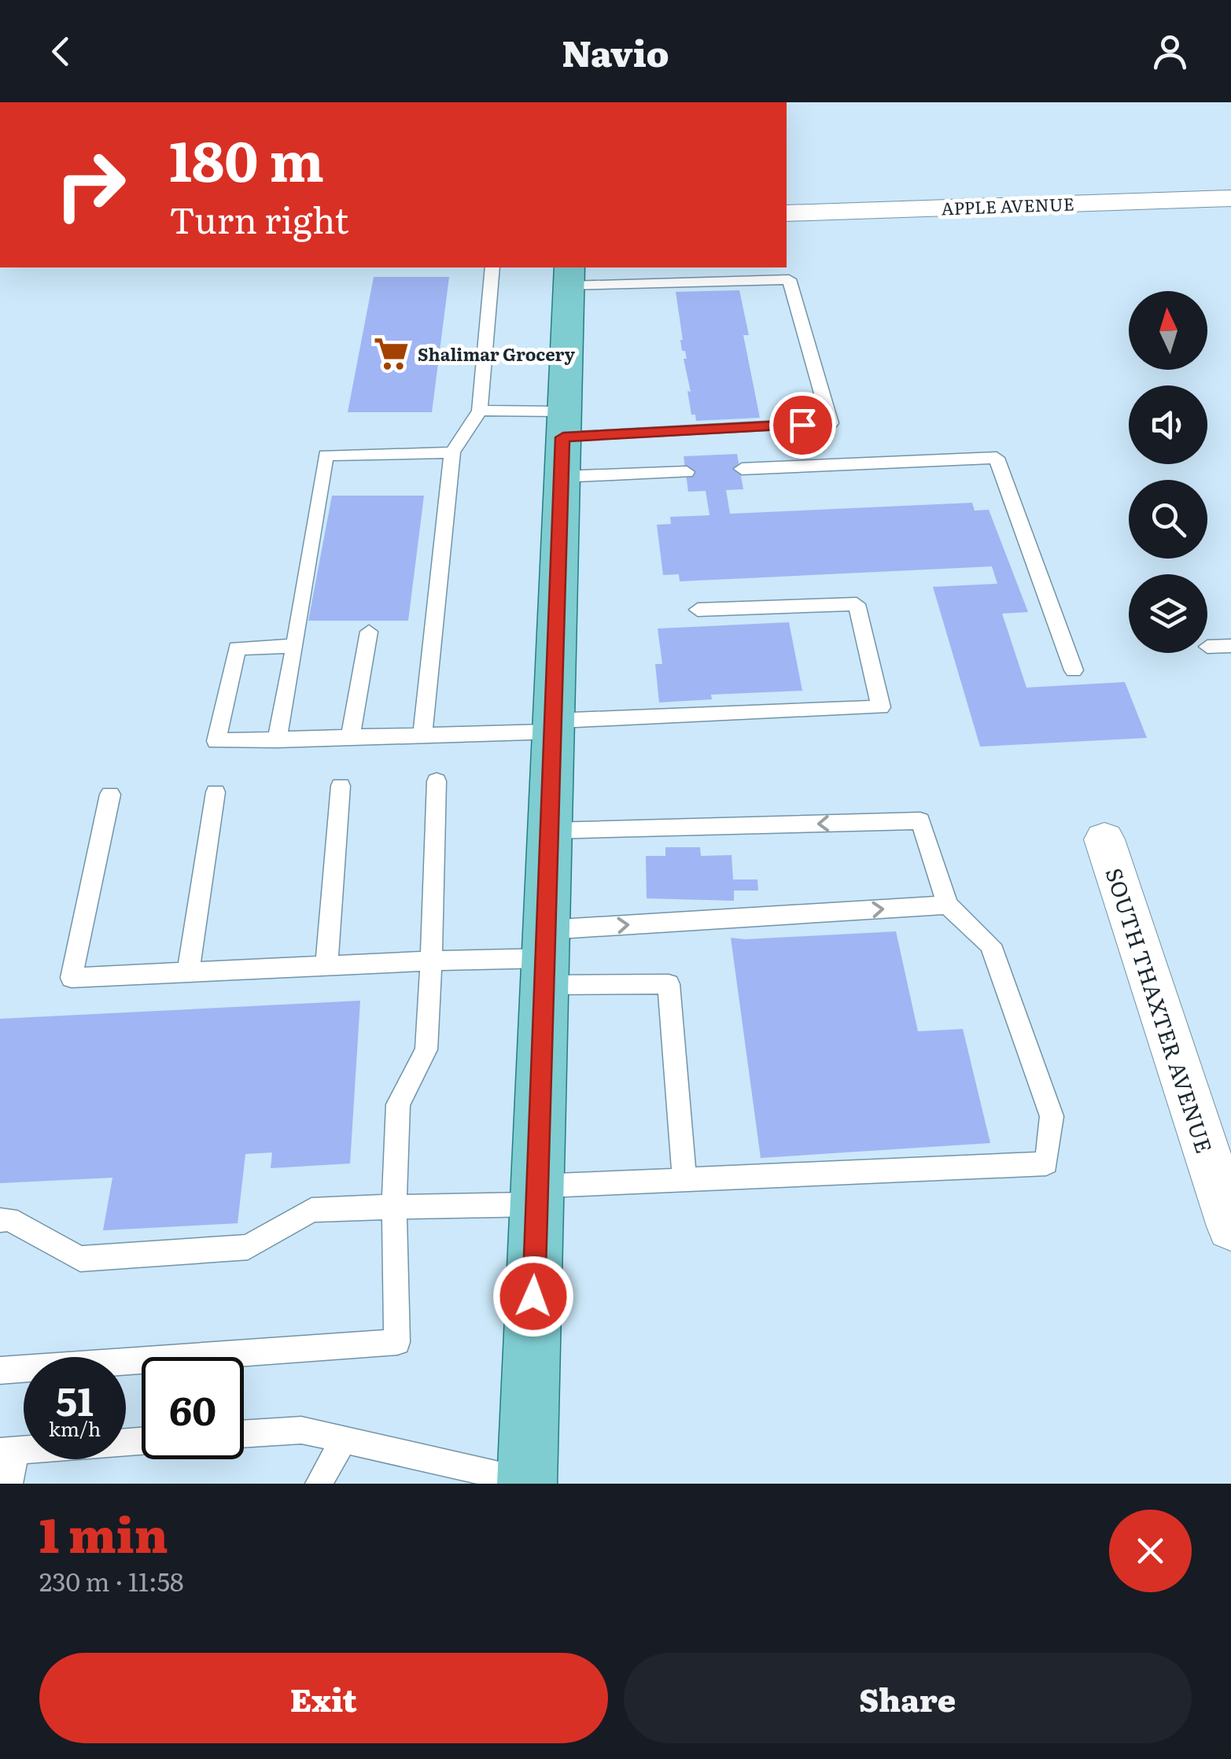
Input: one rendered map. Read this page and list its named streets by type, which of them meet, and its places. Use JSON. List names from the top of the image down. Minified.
{"streets":{"street":["APPLE AVENUE","SOUTH THAXTER AVENUE"]},"places":{"supermarket":["Shalimar Grocery"]},"north":"top","page":{"header":"Navio","turn":["180 m","Turn right"],"speed":"51 km/h","limit":"60","heading":["1 min","230 m · 11:58"],"buttons":["Exit","Share"]}}
